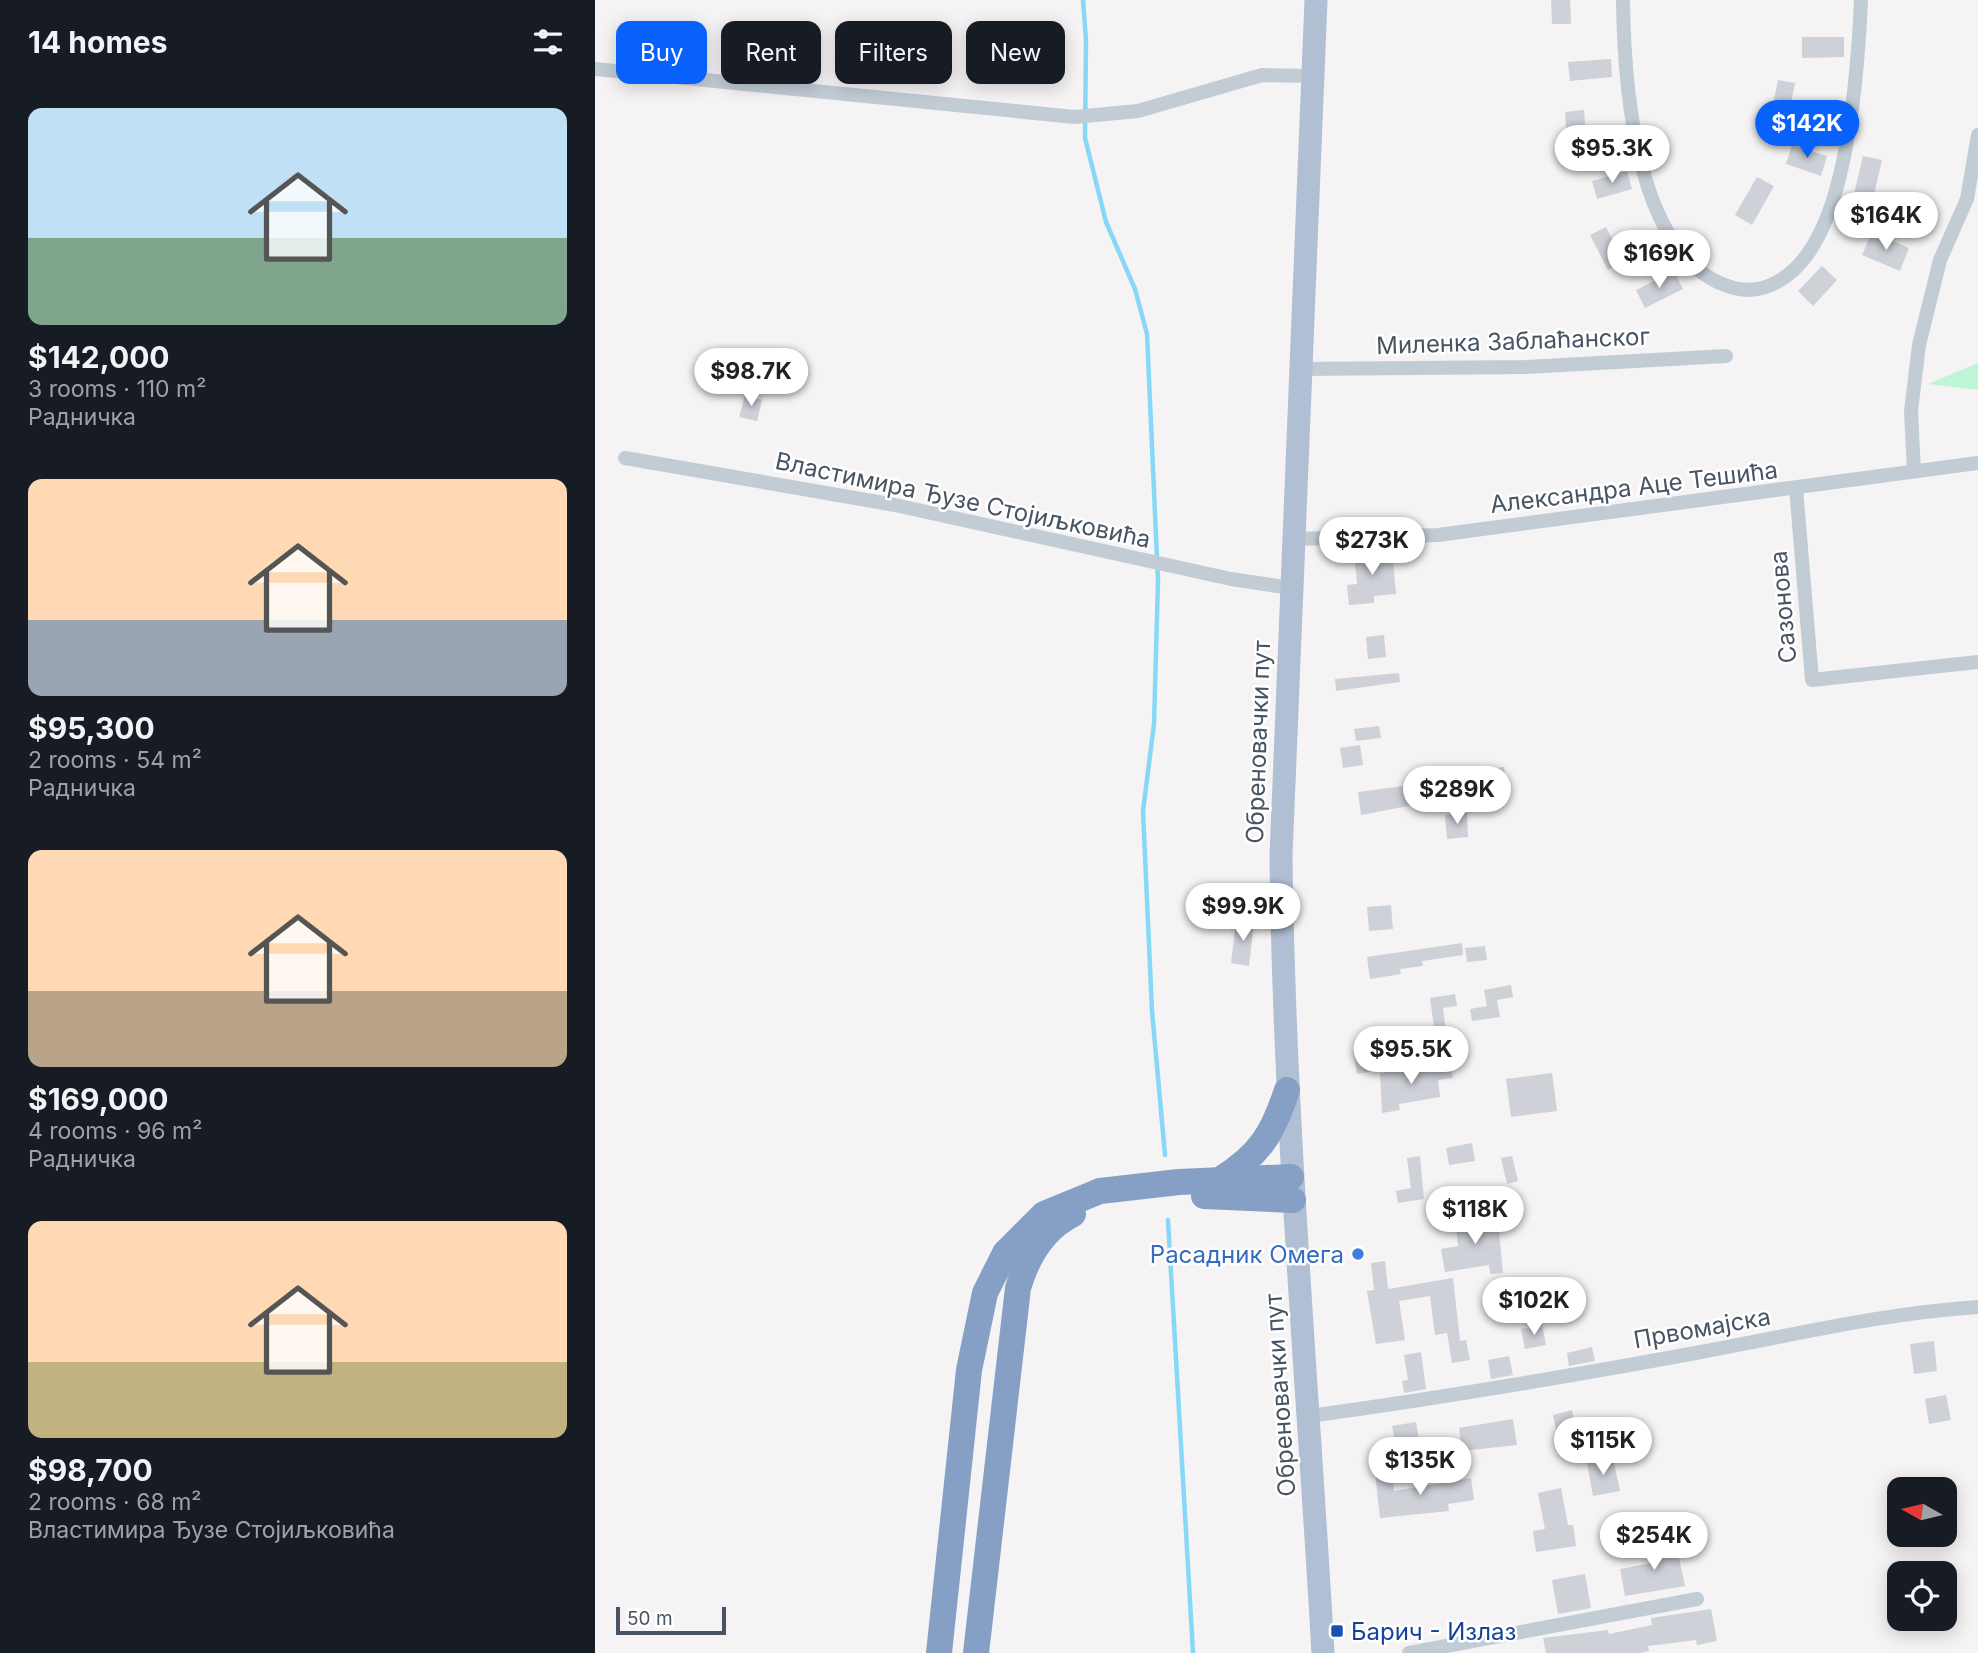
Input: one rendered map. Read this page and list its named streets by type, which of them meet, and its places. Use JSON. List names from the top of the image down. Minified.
{"streets":{"main road":["Обреновачки пут"],"street":["Миленка Заблаћанског","Александра Аце Тешића","Властимира Ђузе Стојиљковића","Сазонова","Првомајска"]},"crossings":[["Миленка Заблаћанског","Обреновачки пут"],["Александра Аце Тешића","Сазонова"],["Александра Аце Тешића","Обреновачки пут"],["Властимира Ђузе Стојиљковића","Обреновачки пут"],["Обреновачки пут","Првомајска"]],"places":{"other":["Расадник Омега"],"transit":["Барич - Излаз"]},"scale_bar":"50 m","north":"left","page":{"heading":"14 homes","chip":["Buy","Rent","Filters","New"],"list":[{"name":"$142,000","note":"3 rooms · 110 m² · Радничка"},{"name":"$95,300","note":"2 rooms · 54 m² · Радничка"},{"name":"$169,000","note":"4 rooms · 96 m² · Радничка"},{"name":"$98,700","note":"2 rooms · 68 m² · Властимира Ђузе Стојиљковића"}],"price":["$142K","$95.3K","$164K","$169K","$98.7K","$273K","$289K","$99.9K","$95.5K","$118K","$102K","$115K","$135K","$254K"],"scale":"50 m"}}
